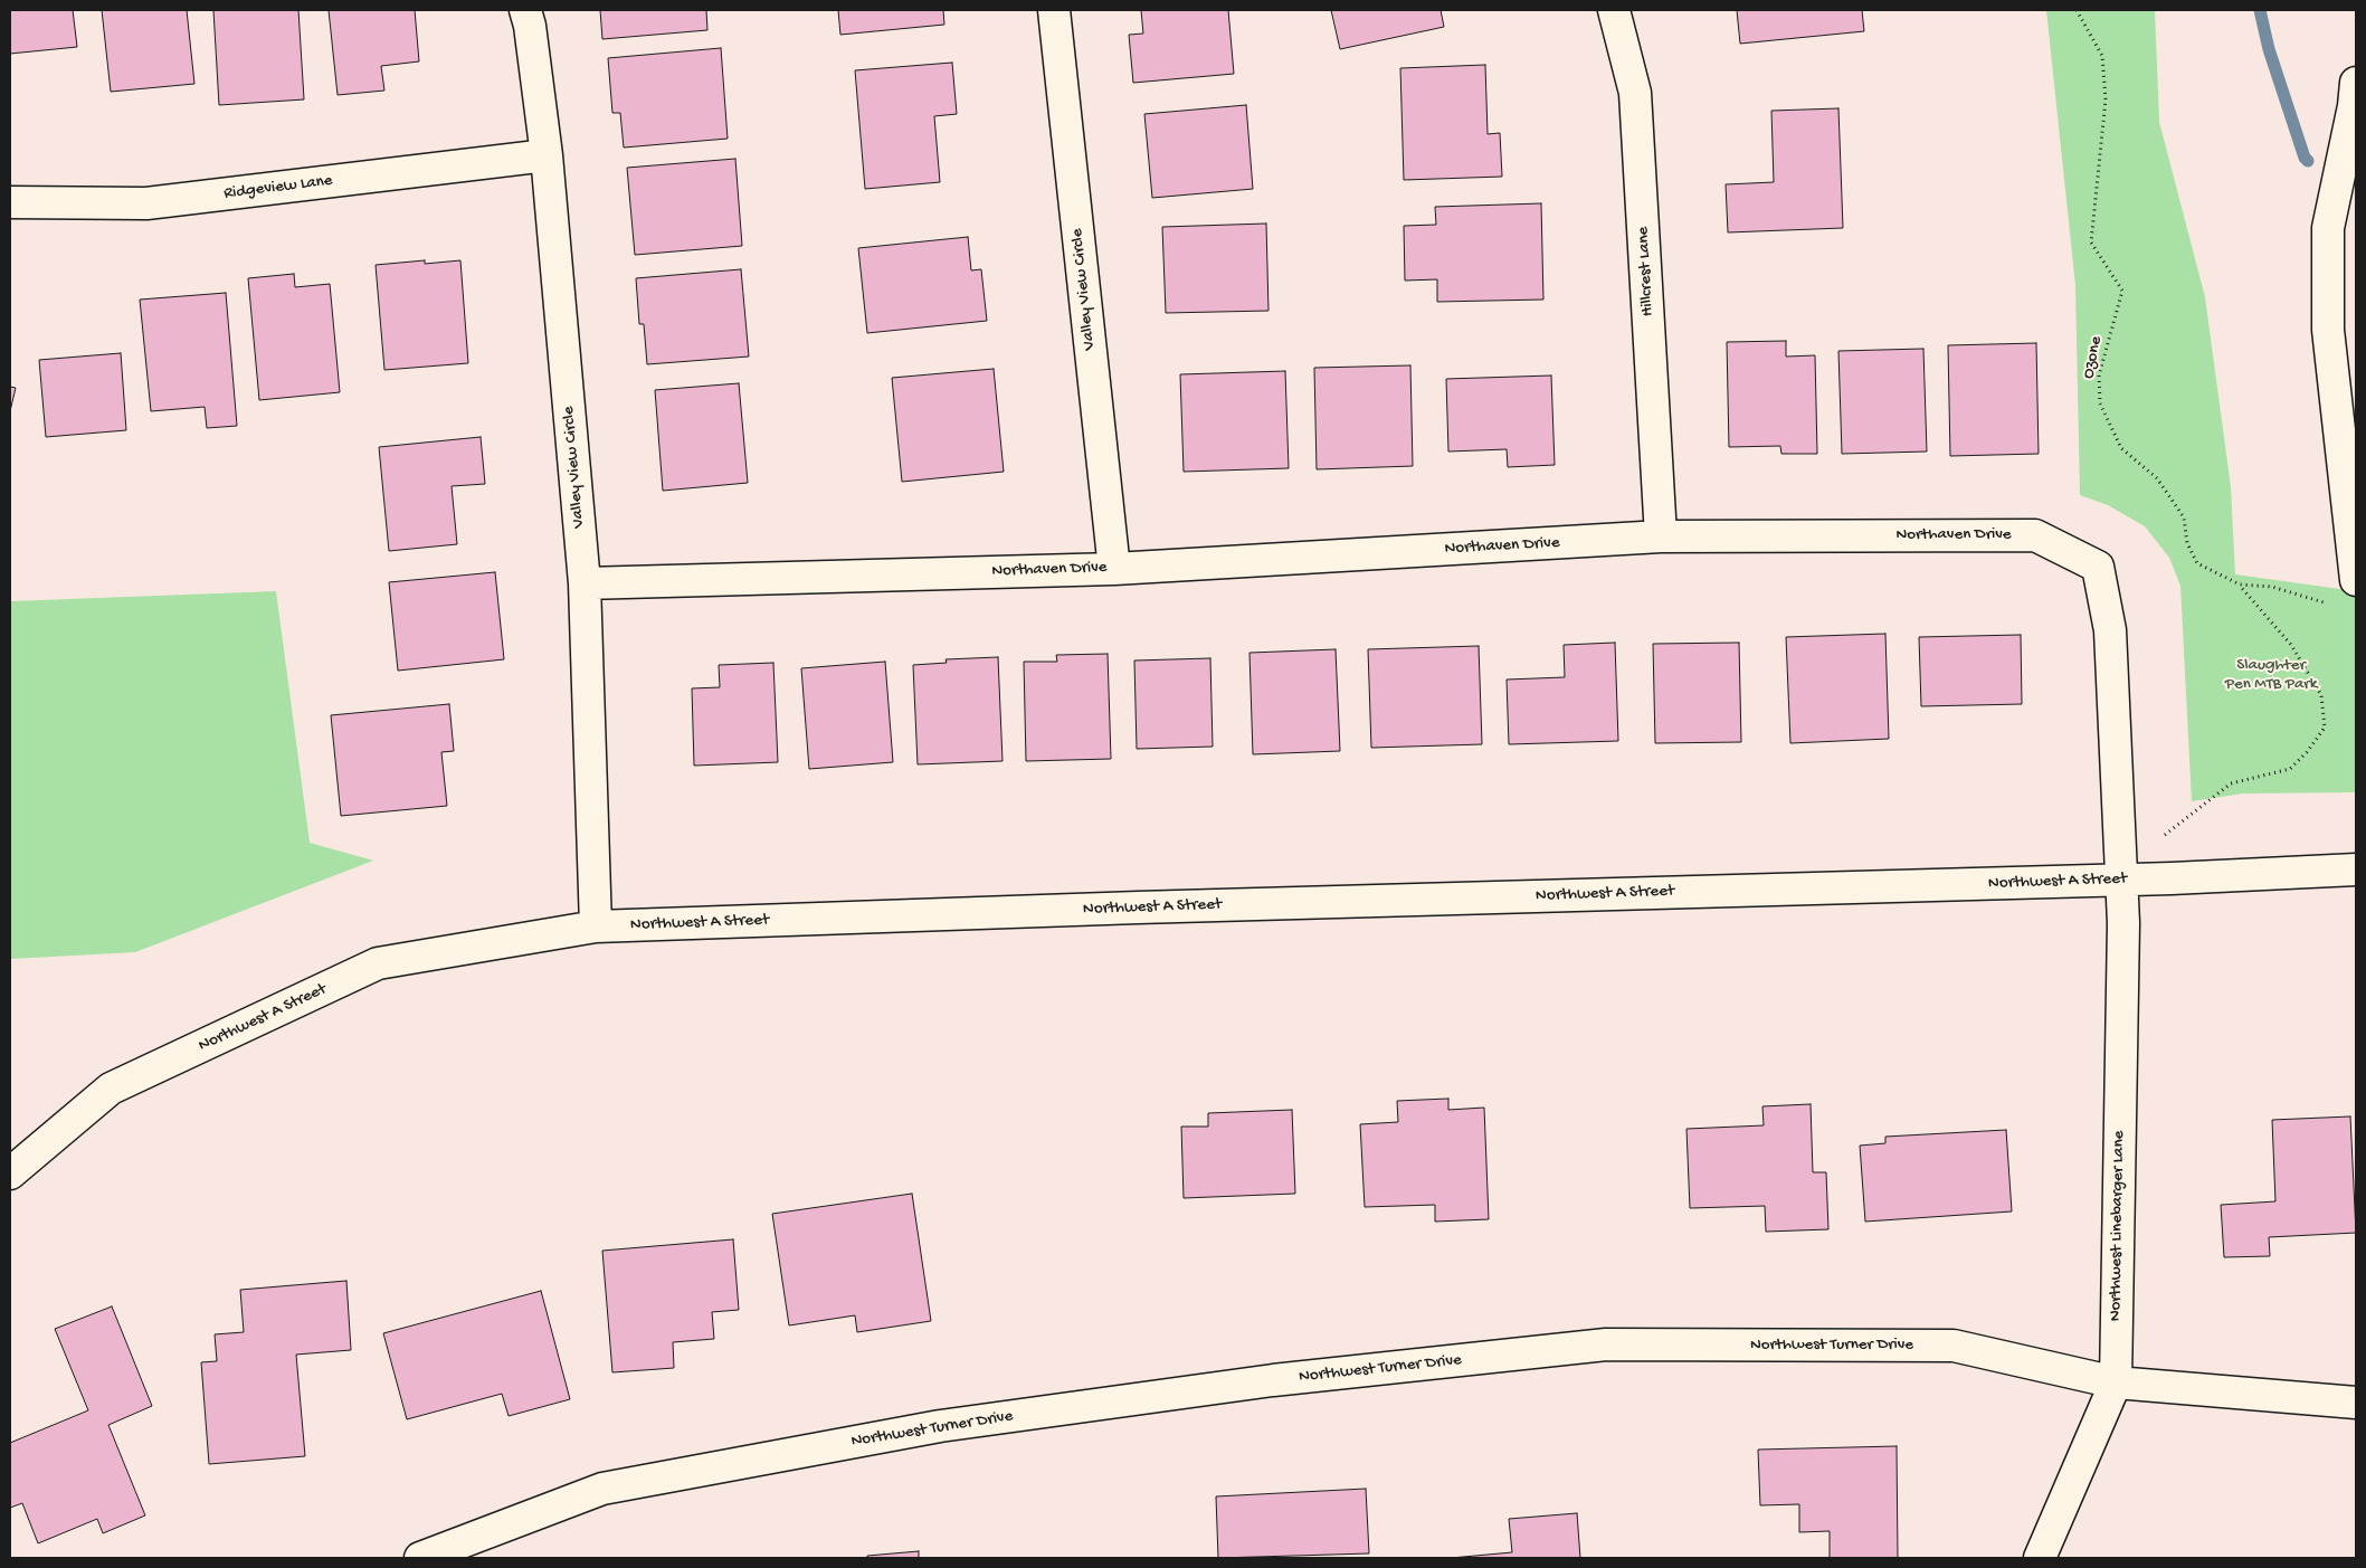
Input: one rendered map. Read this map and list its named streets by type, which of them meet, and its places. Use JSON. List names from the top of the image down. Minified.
{"streets":{"street":["Ridgeview Lane","Hillcrest Lane","Valley View Circle","Northaven Drive","Northwest A Street","Northwest Linebarger Lane","Northwest Turner Drive"],"path":["Ozone"]},"crossings":[["Ridgeview Lane","Valley View Circle"],["Hillcrest Lane","Northaven Drive"],["Valley View Circle","Northaven Drive"],["Valley View Circle","Northwest A Street"],["Northaven Drive","Northwest A Street"],["Northaven Drive","Northwest Linebarger Lane"],["Northwest A Street","Northwest Linebarger Lane"],["Northwest Linebarger Lane","Northwest Turner Drive"]],"parks":["Slaughter Pen MTB Park"]}
